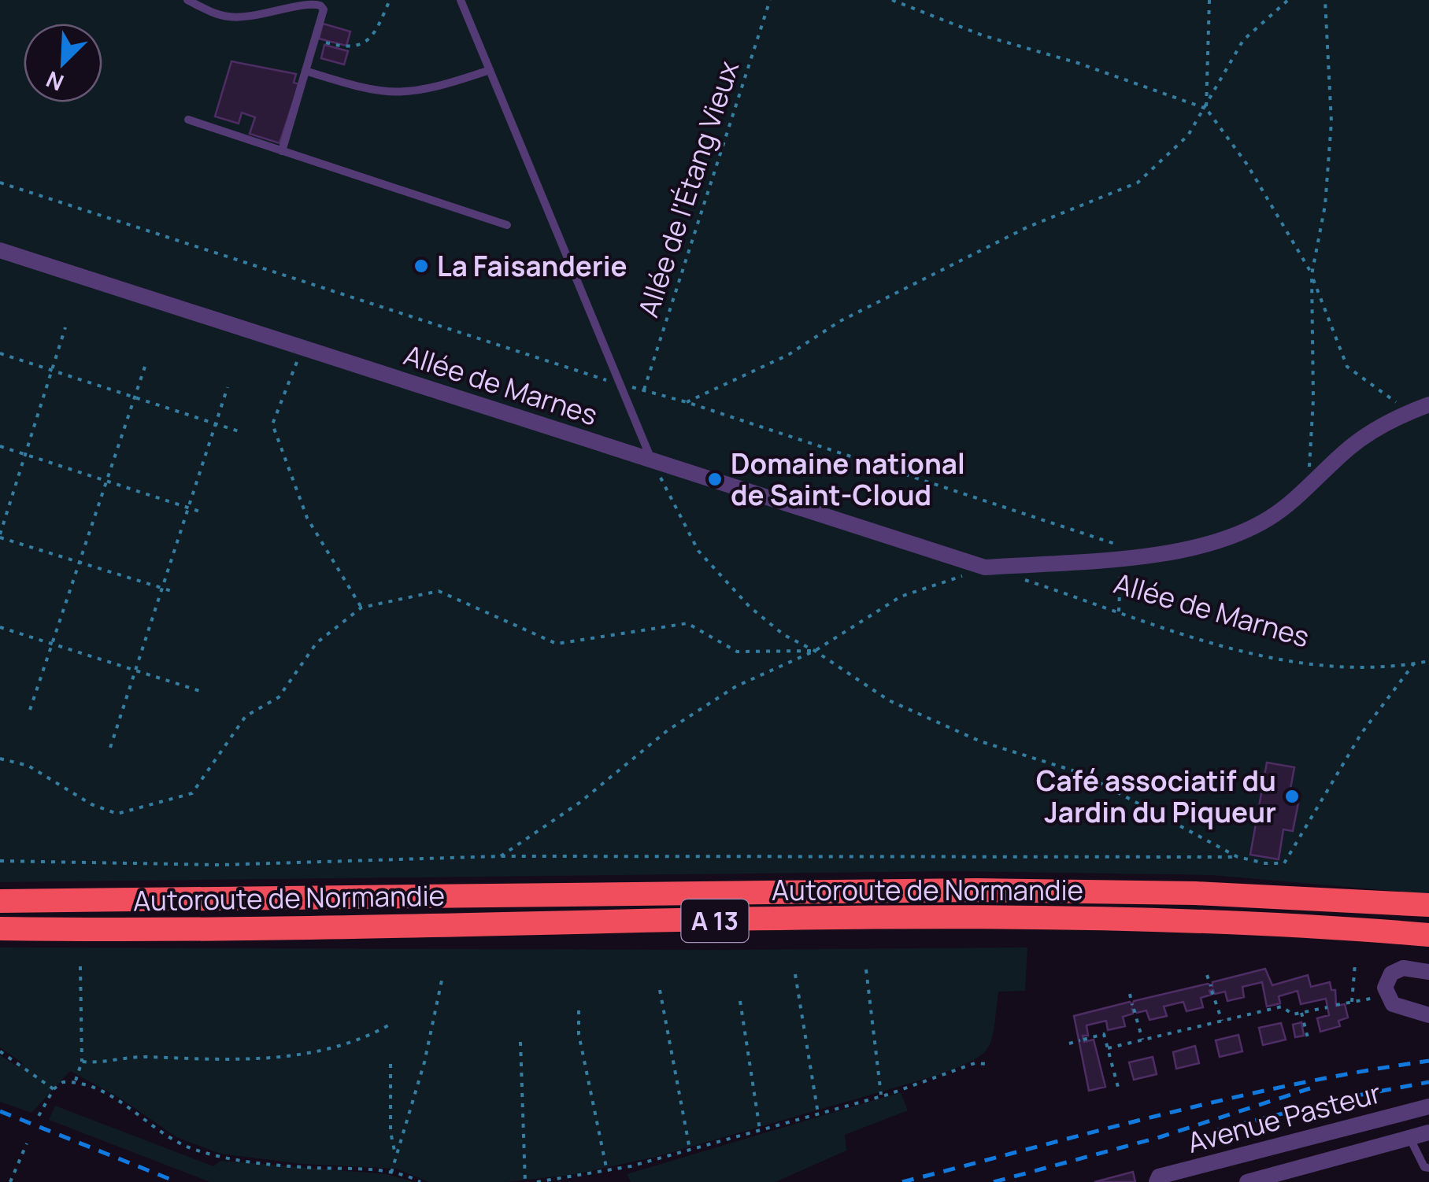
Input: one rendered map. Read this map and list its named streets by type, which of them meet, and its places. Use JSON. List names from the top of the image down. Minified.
{"streets":{"highway":["Autoroute de Normandie","A 13"],"street":["Allée de Marnes","Avenue Pasteur"],"path":["Allée de l'Étang Vieux"]},"places":["La Faisanderie","Domaine national de Saint-Cloud","Café associatif du Jardin du Piqueur"],"north":"bottom left"}
